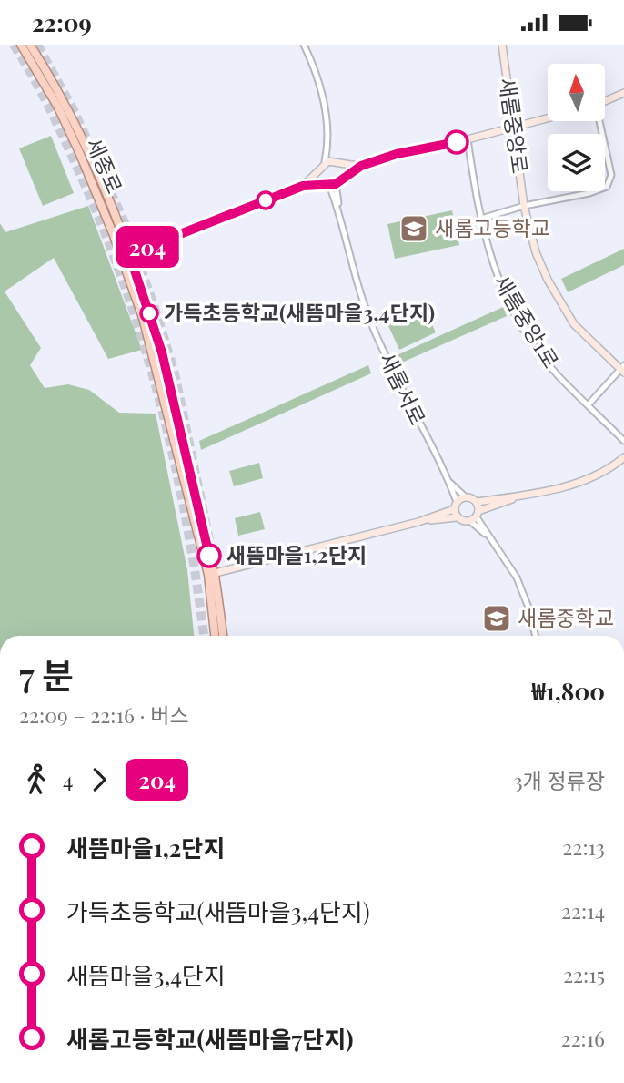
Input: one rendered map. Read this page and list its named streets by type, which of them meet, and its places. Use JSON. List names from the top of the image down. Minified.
{"streets":{"main road":["세종로"],"street":["새롬중앙로","새롬중앙1로","새롬서로"]},"places":{"school or university":["새롬고등학교","새롬중학교"],"other":["가득초등학교(새뜸마을3,4단지)","새뜸마을1,2단지"]},"lines":["bus line 204"],"north":"top","page":{"status":"22:09","on_map":"204","heading":["7 분","22:09 – 22:16 · 버스","₩1,800"],"legs":["4","204","3개 정류장"],"list":[{"name":"새뜸마을1,2단지","value":"22:13"},{"name":"가득초등학교(새뜸마을3,4단지)","value":"22:14"},{"name":"새뜸마을3,4단지","value":"22:15"},{"name":"새롬고등학교(새뜸마을7단지)","value":"22:16"}]}}
